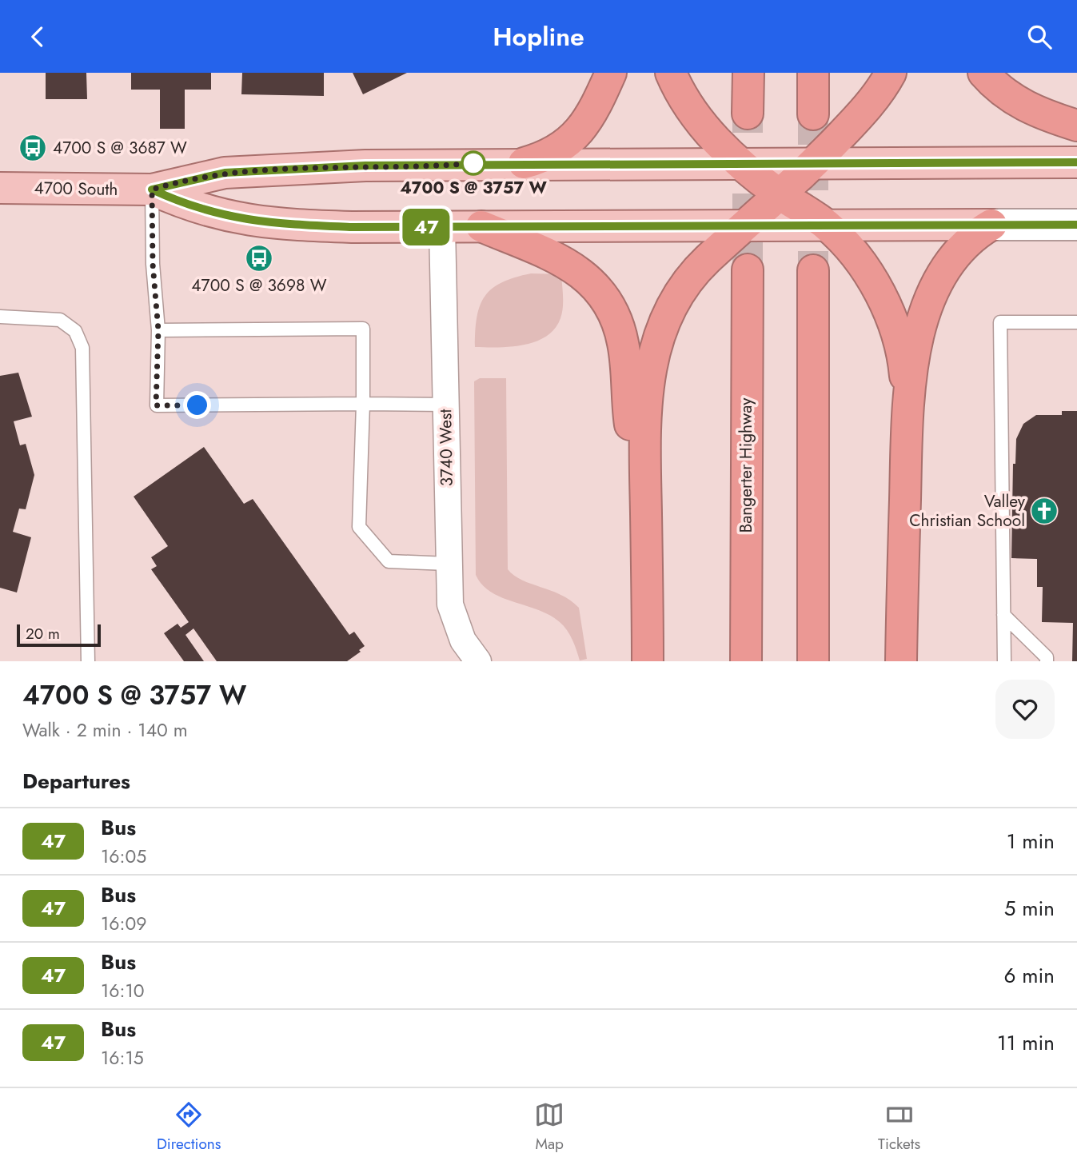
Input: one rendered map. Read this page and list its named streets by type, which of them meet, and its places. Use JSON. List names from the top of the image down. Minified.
{"streets":{"highway":["Bangerter Highway"],"main road":["4700 South"],"street":["3740 West"]},"crossings":[["4700 South","3740 West"]],"places":{"bus stop":["4700 S @ 3687 W","4700 S @ 3698 W"],"other":["4700 S @ 3757 W"],"church":["Valley Christian School"]},"lines":["bus line 47"],"scale_bar":"20 m","page":{"header":"Hopline","on_map":"47","scale":"20 m","heading":[["4700 S @ 3757 W","Walk · 2 min · 140 m"],"Departures"],"list":[{"mark":"47","name":"Bus","note":"16:05","value":"1 min"},{"mark":"47","name":"Bus","note":"16:09","value":"5 min"},{"mark":"47","name":"Bus","note":"16:10","value":"6 min"},{"mark":"47","name":"Bus","note":"16:15","value":"11 min"}],"tabs":["Directions","Map","Tickets"]}}
